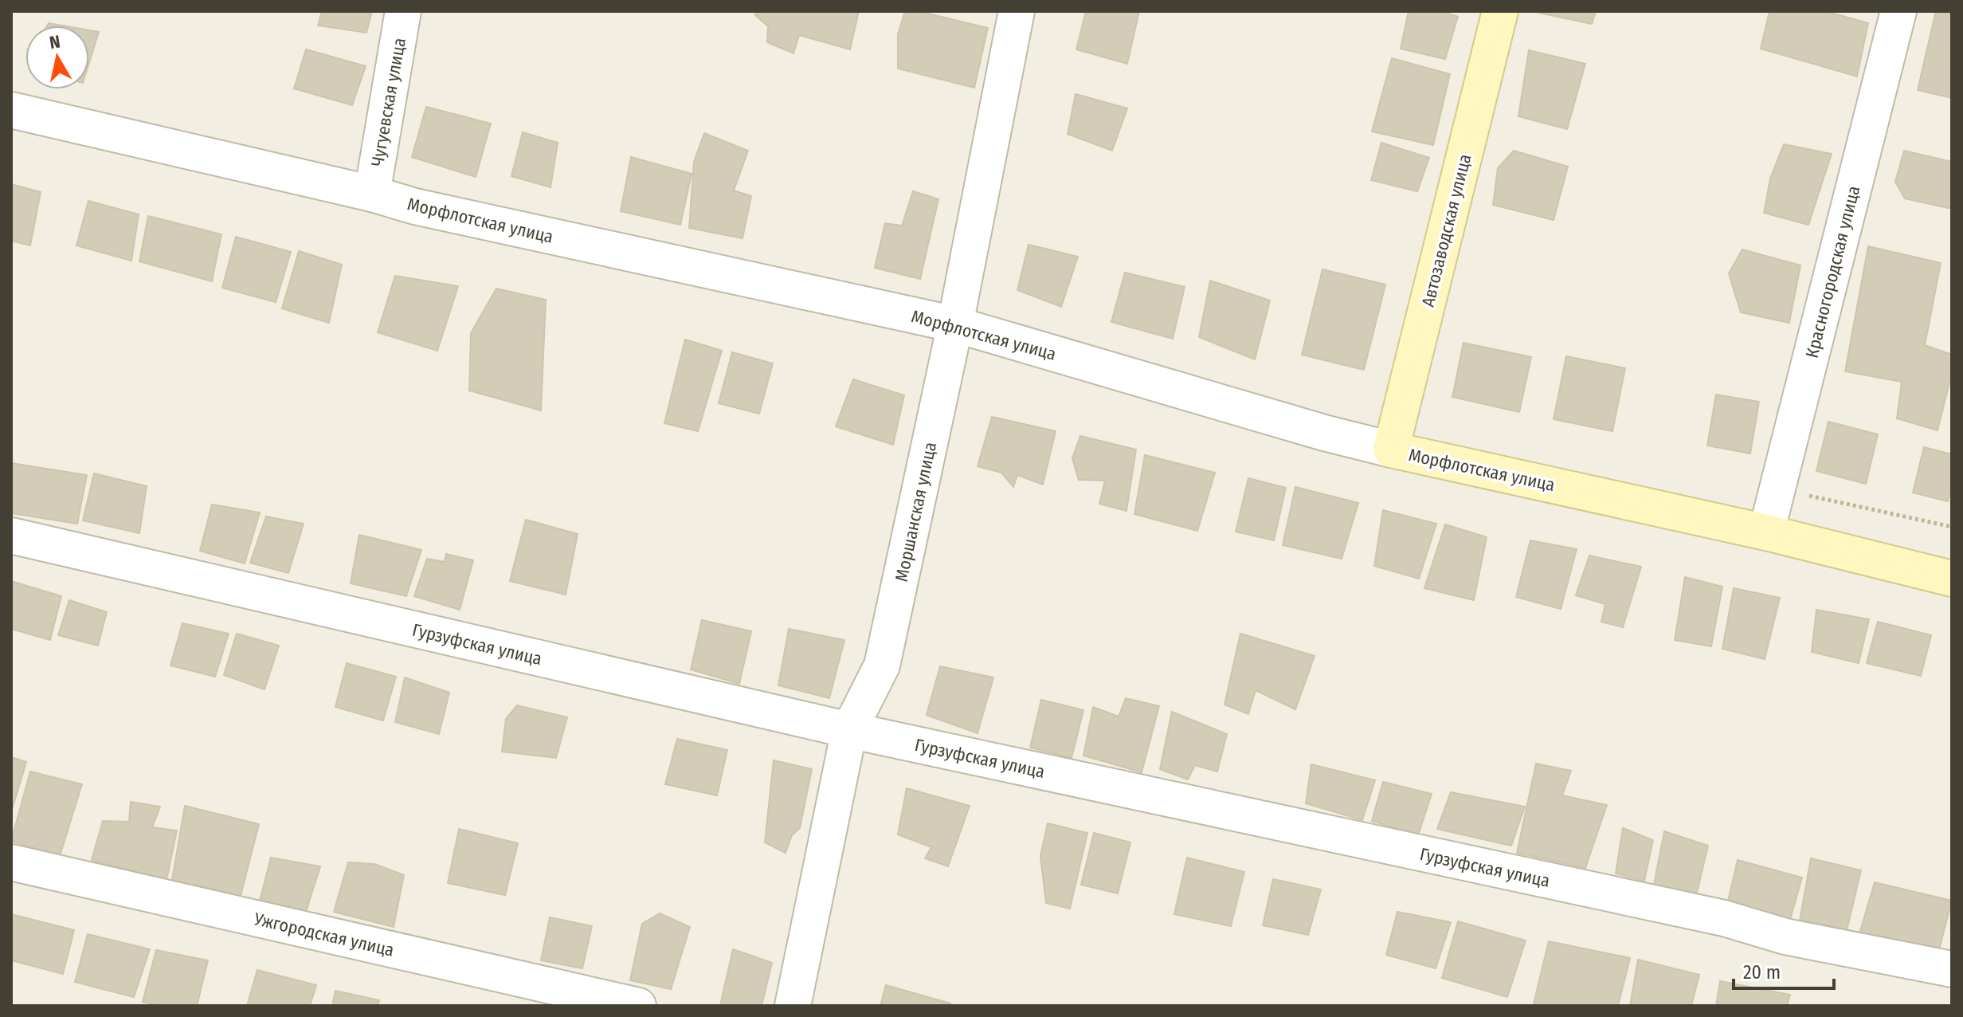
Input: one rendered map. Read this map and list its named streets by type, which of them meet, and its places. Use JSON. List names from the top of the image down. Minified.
{"streets":{"street":["Чугуевская улица","Морфлотская улица","Автозаводская улица","Красногородская улица","Моршанская улица","Гурзуфская улица","Ужгородская улица"]},"crossings":[["Чугуевская улица","Морфлотская улица"],["Морфлотская улица","Автозаводская улица"],["Морфлотская улица","Красногородская улица"],["Морфлотская улица","Моршанская улица"],["Моршанская улица","Гурзуфская улица"]],"scale_bar":"20 m","north":"top"}
